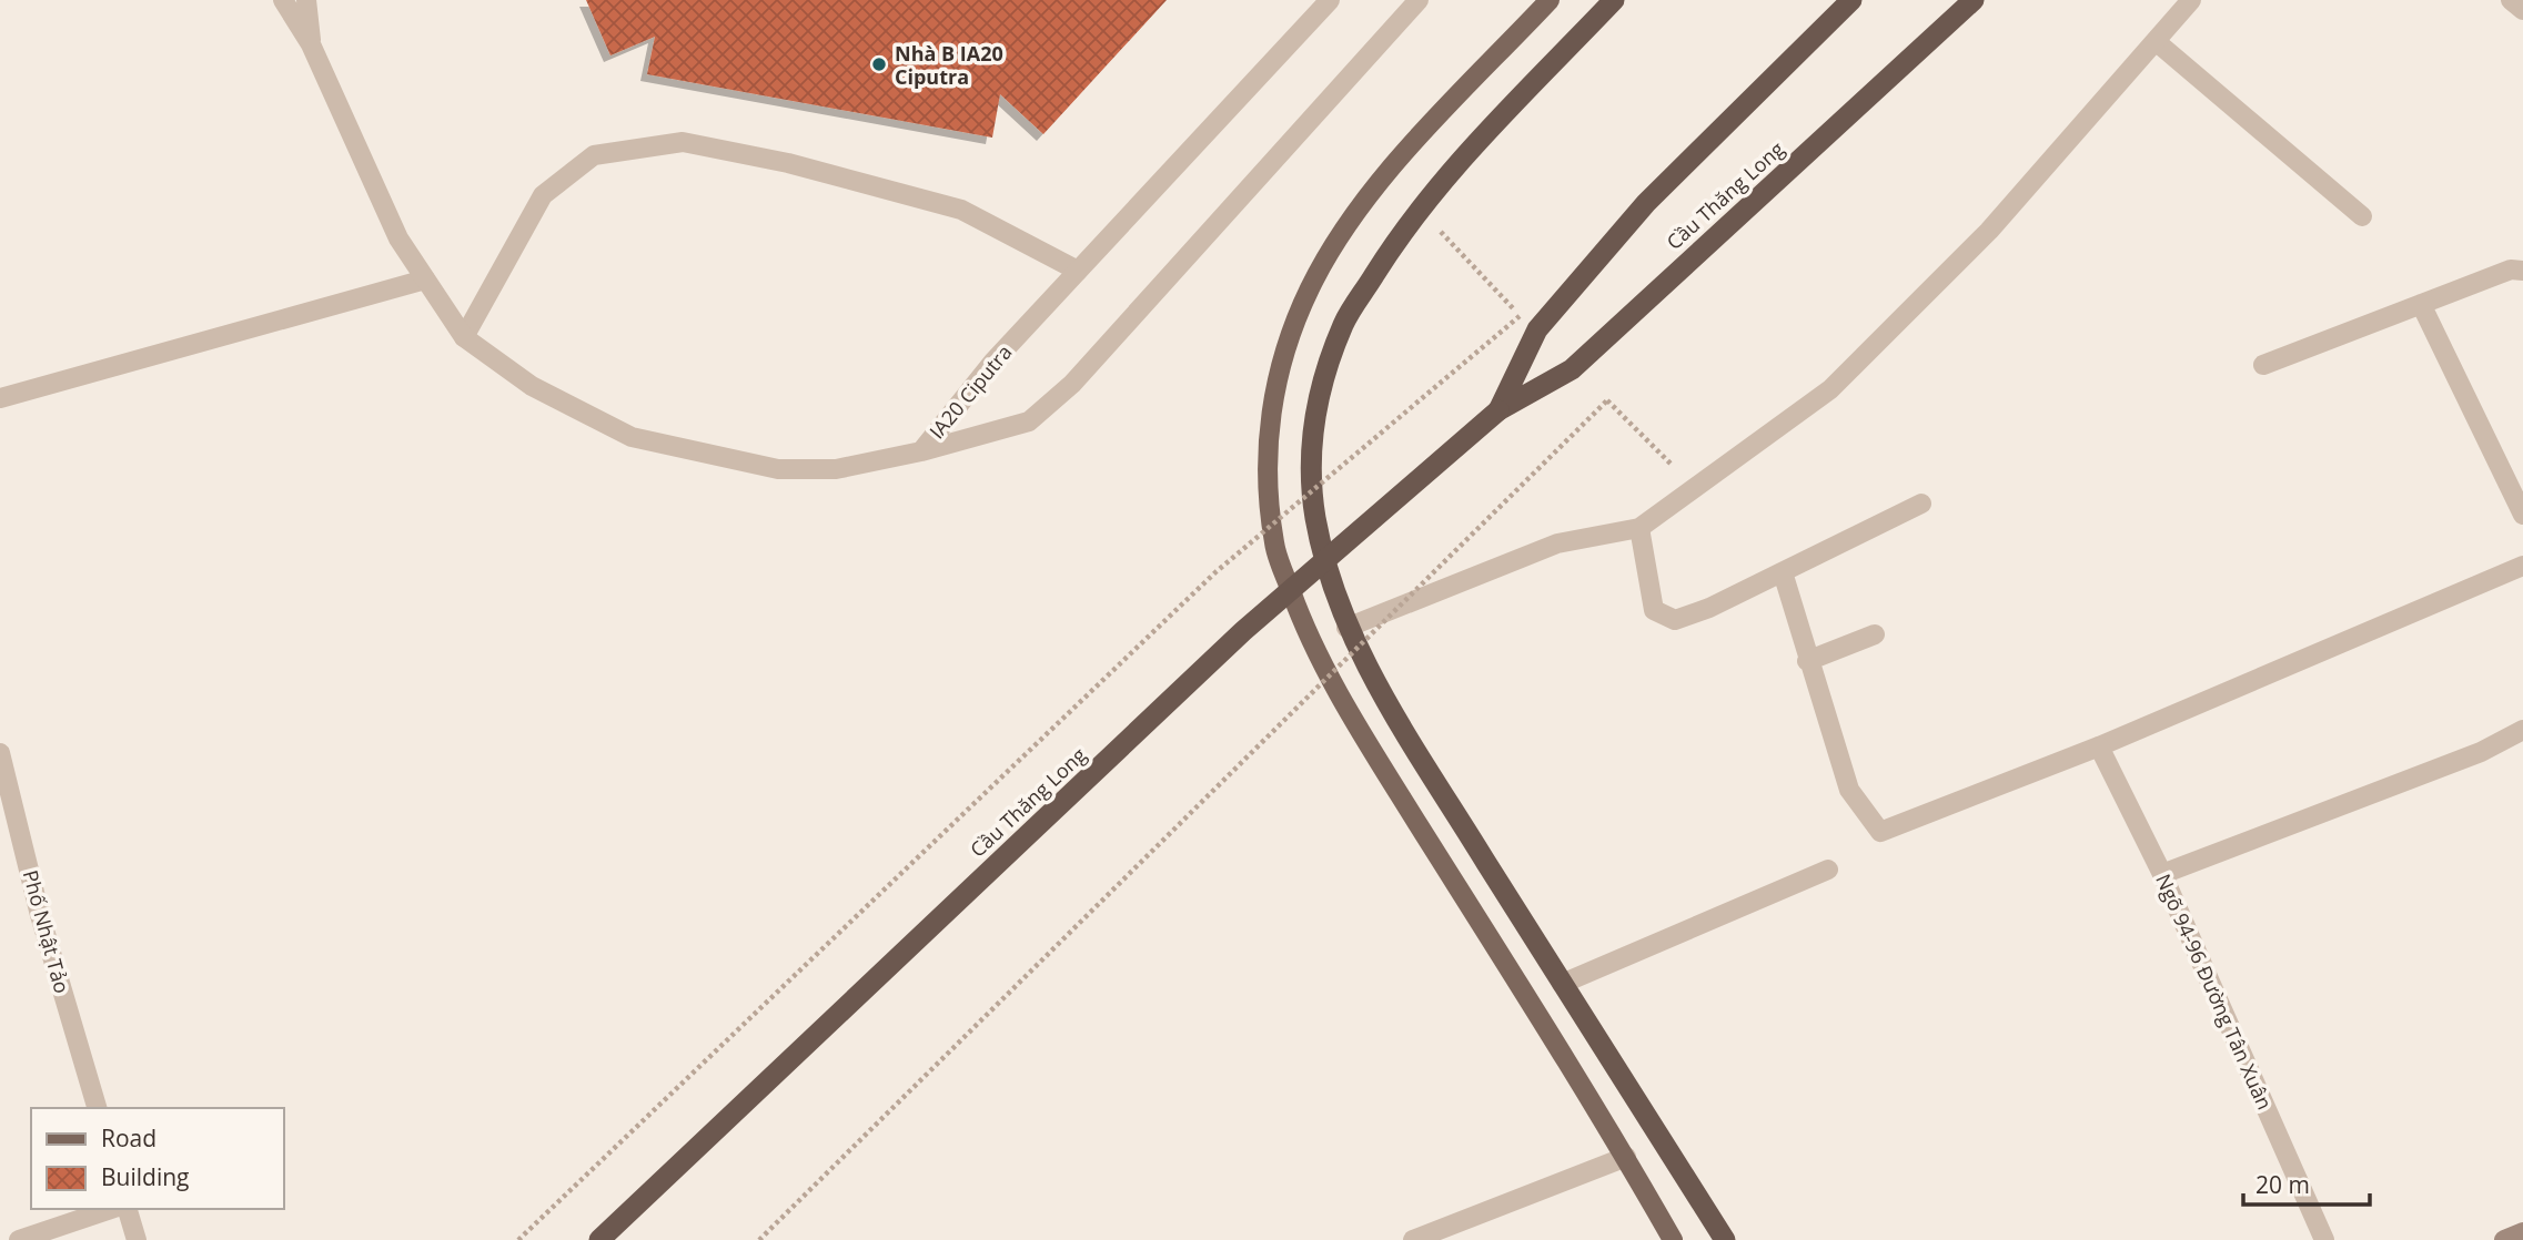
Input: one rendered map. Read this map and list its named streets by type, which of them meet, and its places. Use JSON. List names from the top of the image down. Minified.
{"streets":{"highway":["Cầu Thăng Long"],"street":["IA20 Ciputra","Phố Nhật Tảo","Ngõ 94-96 Đường Tân Xuân"]},"places":["Nhà B IA20 Ciputra"],"legend":["Road","Building"],"scale_bar":"20 m"}
